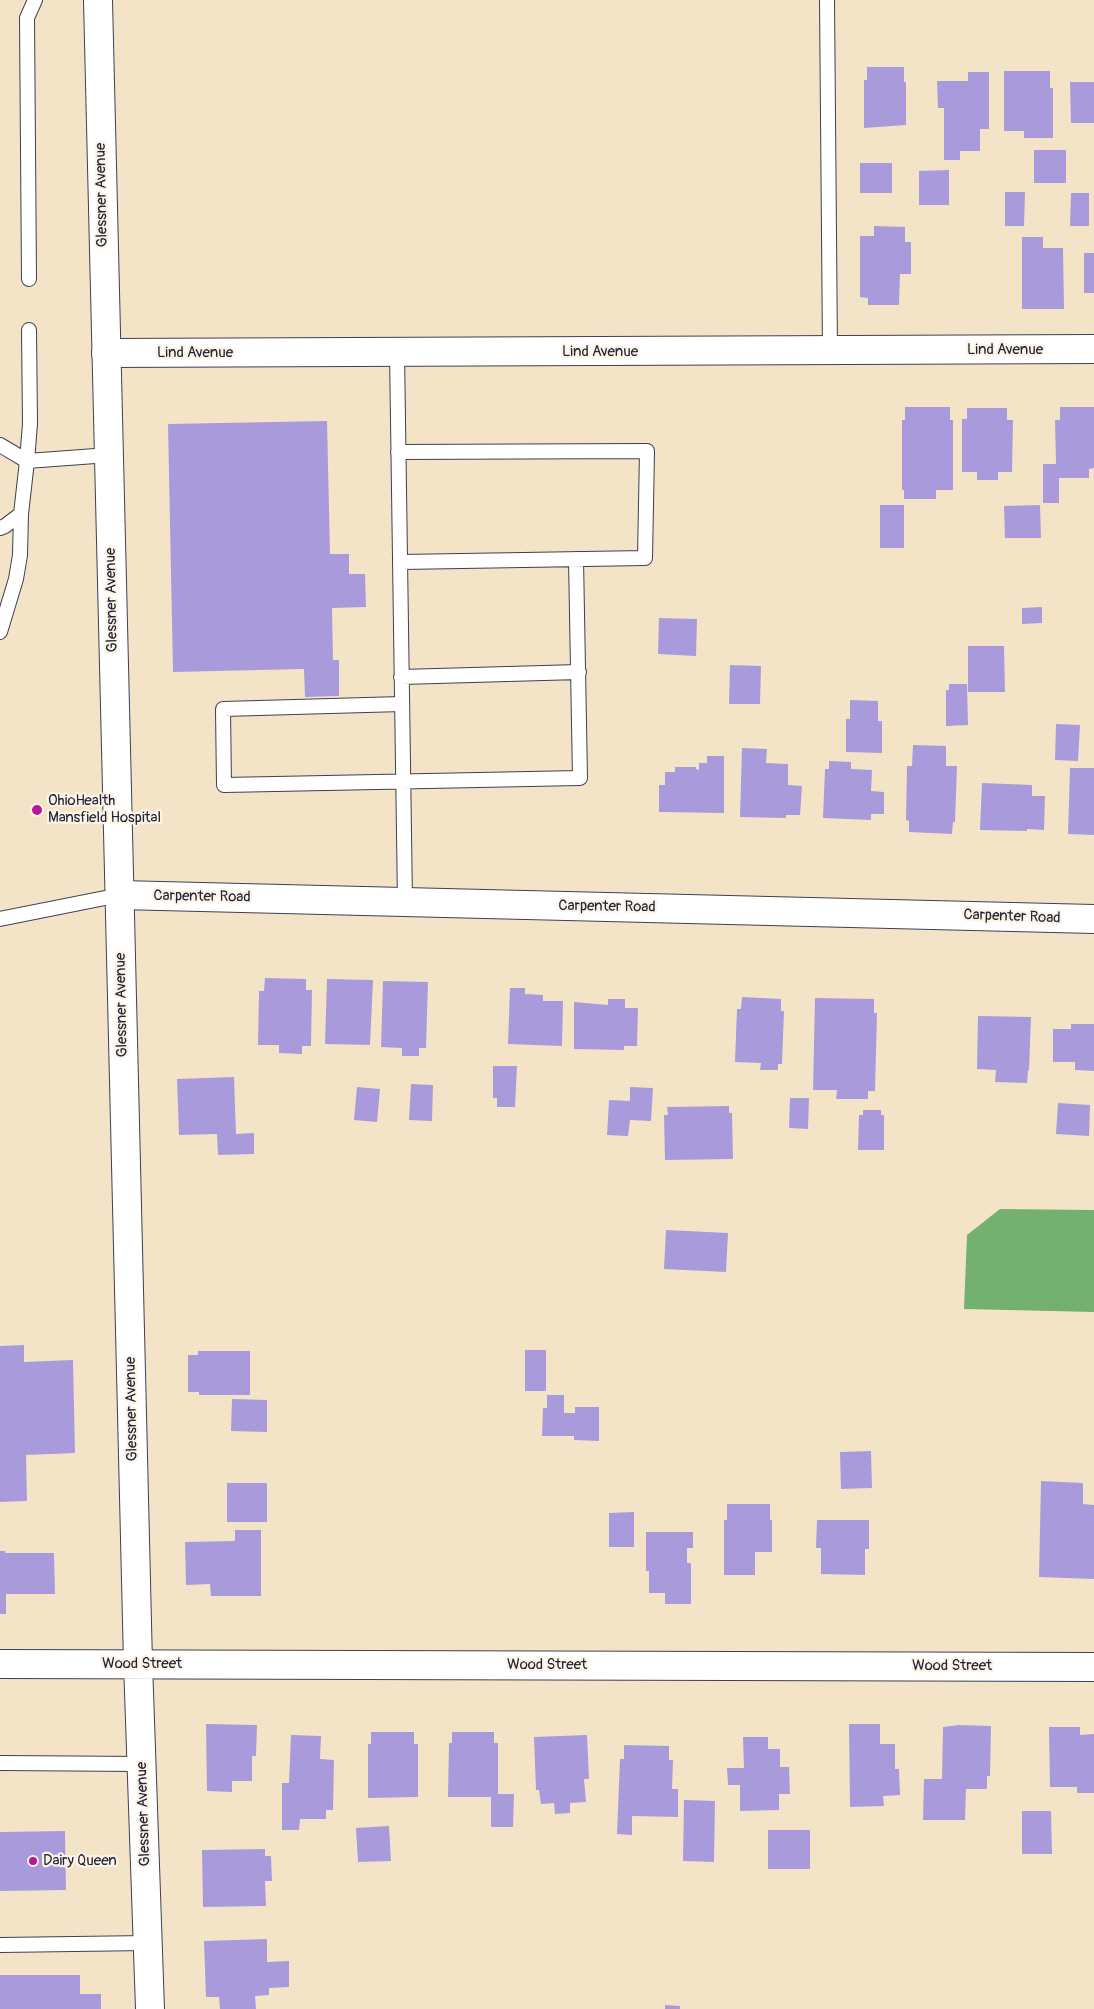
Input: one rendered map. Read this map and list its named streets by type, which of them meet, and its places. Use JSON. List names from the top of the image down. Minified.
{"streets":{"street":["Glessner Avenue","Lind Avenue","Carpenter Road","Wood Street"]},"crossings":[["Glessner Avenue","Lind Avenue"],["Glessner Avenue","Carpenter Road"],["Glessner Avenue","Wood Street"]],"places":["OhioHealth Mansfield Hospital","Dairy Queen"]}
